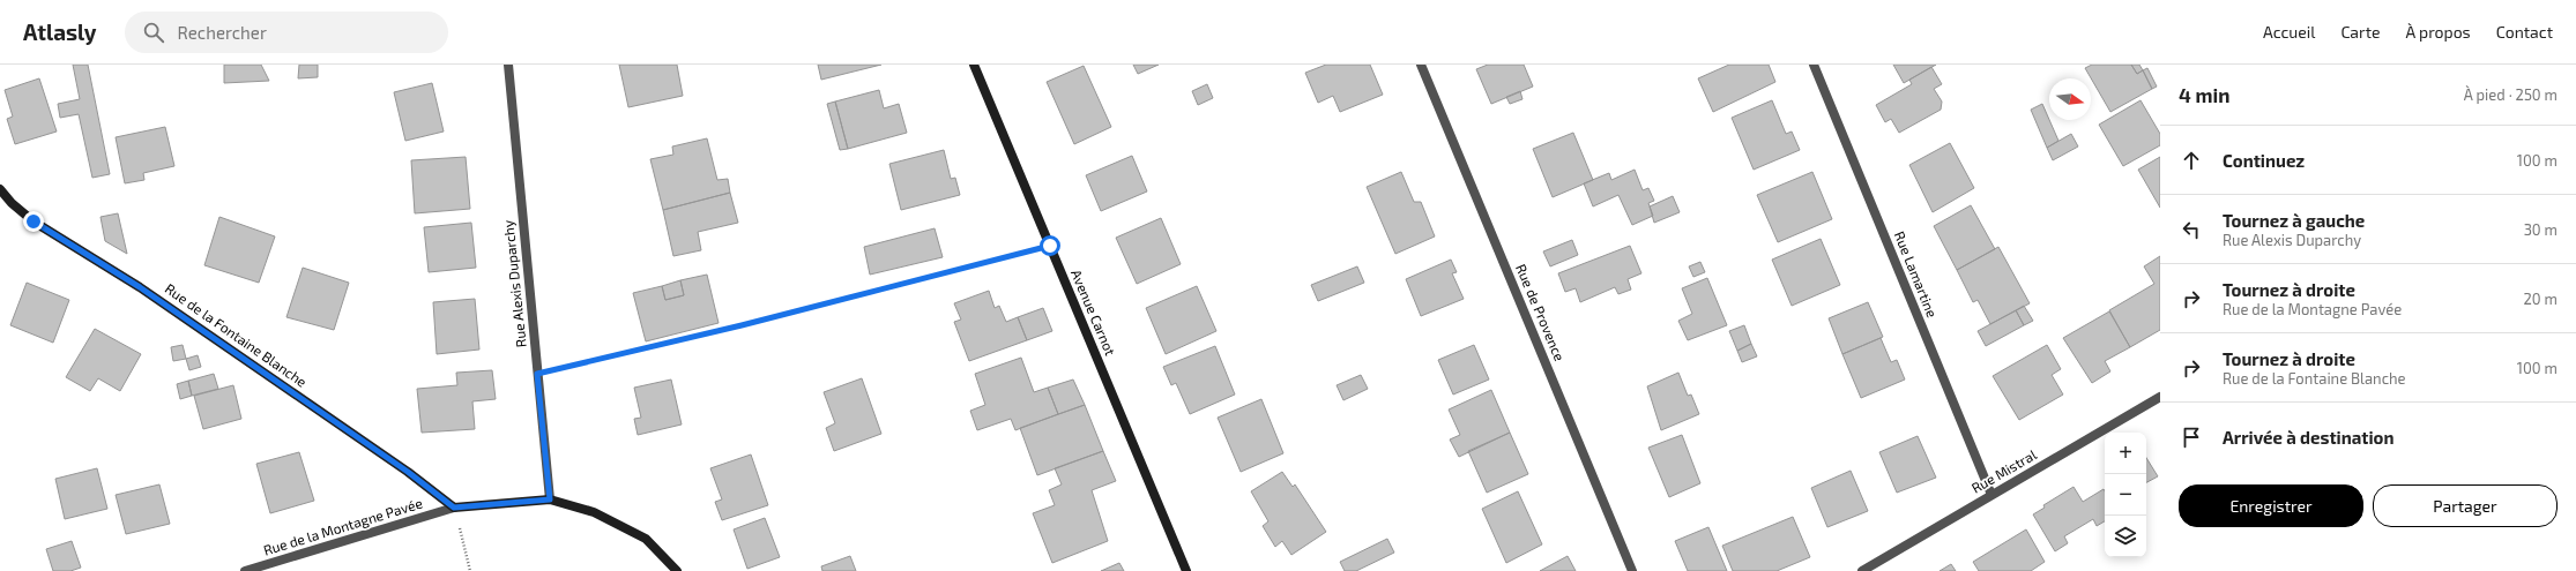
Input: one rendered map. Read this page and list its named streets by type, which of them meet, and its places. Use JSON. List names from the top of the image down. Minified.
{"streets":{"street":["Rue Lamartine","Rue Alexis Duparchy","Avenue Carnot","Rue de Provence","Rue de la Fontaine Blanche","Rue Mistral","Rue de la Montagne Pavée"]},"crossings":[["Rue Lamartine","Rue Mistral"],["Rue Alexis Duparchy","Rue de la Montagne Pavée"],["Rue de la Fontaine Blanche","Rue de la Montagne Pavée"]],"north":"right","page":{"header":"Atlasly","search":"Rechercher","nav":["Accueil","Carte","À propos","Contact"],"heading":["4 min","À pied · 250 m"],"list":[["Continuez","100 m"],["Tournez à gauche","Rue Alexis Duparchy","30 m"],["Tournez à droite","Rue de la Montagne Pavée","20 m"],["Tournez à droite","Rue de la Fontaine Blanche","100 m"],"Arrivée à destination"],"map_buttons":["+","−"],"buttons":["Enregistrer","Partager"]}}
